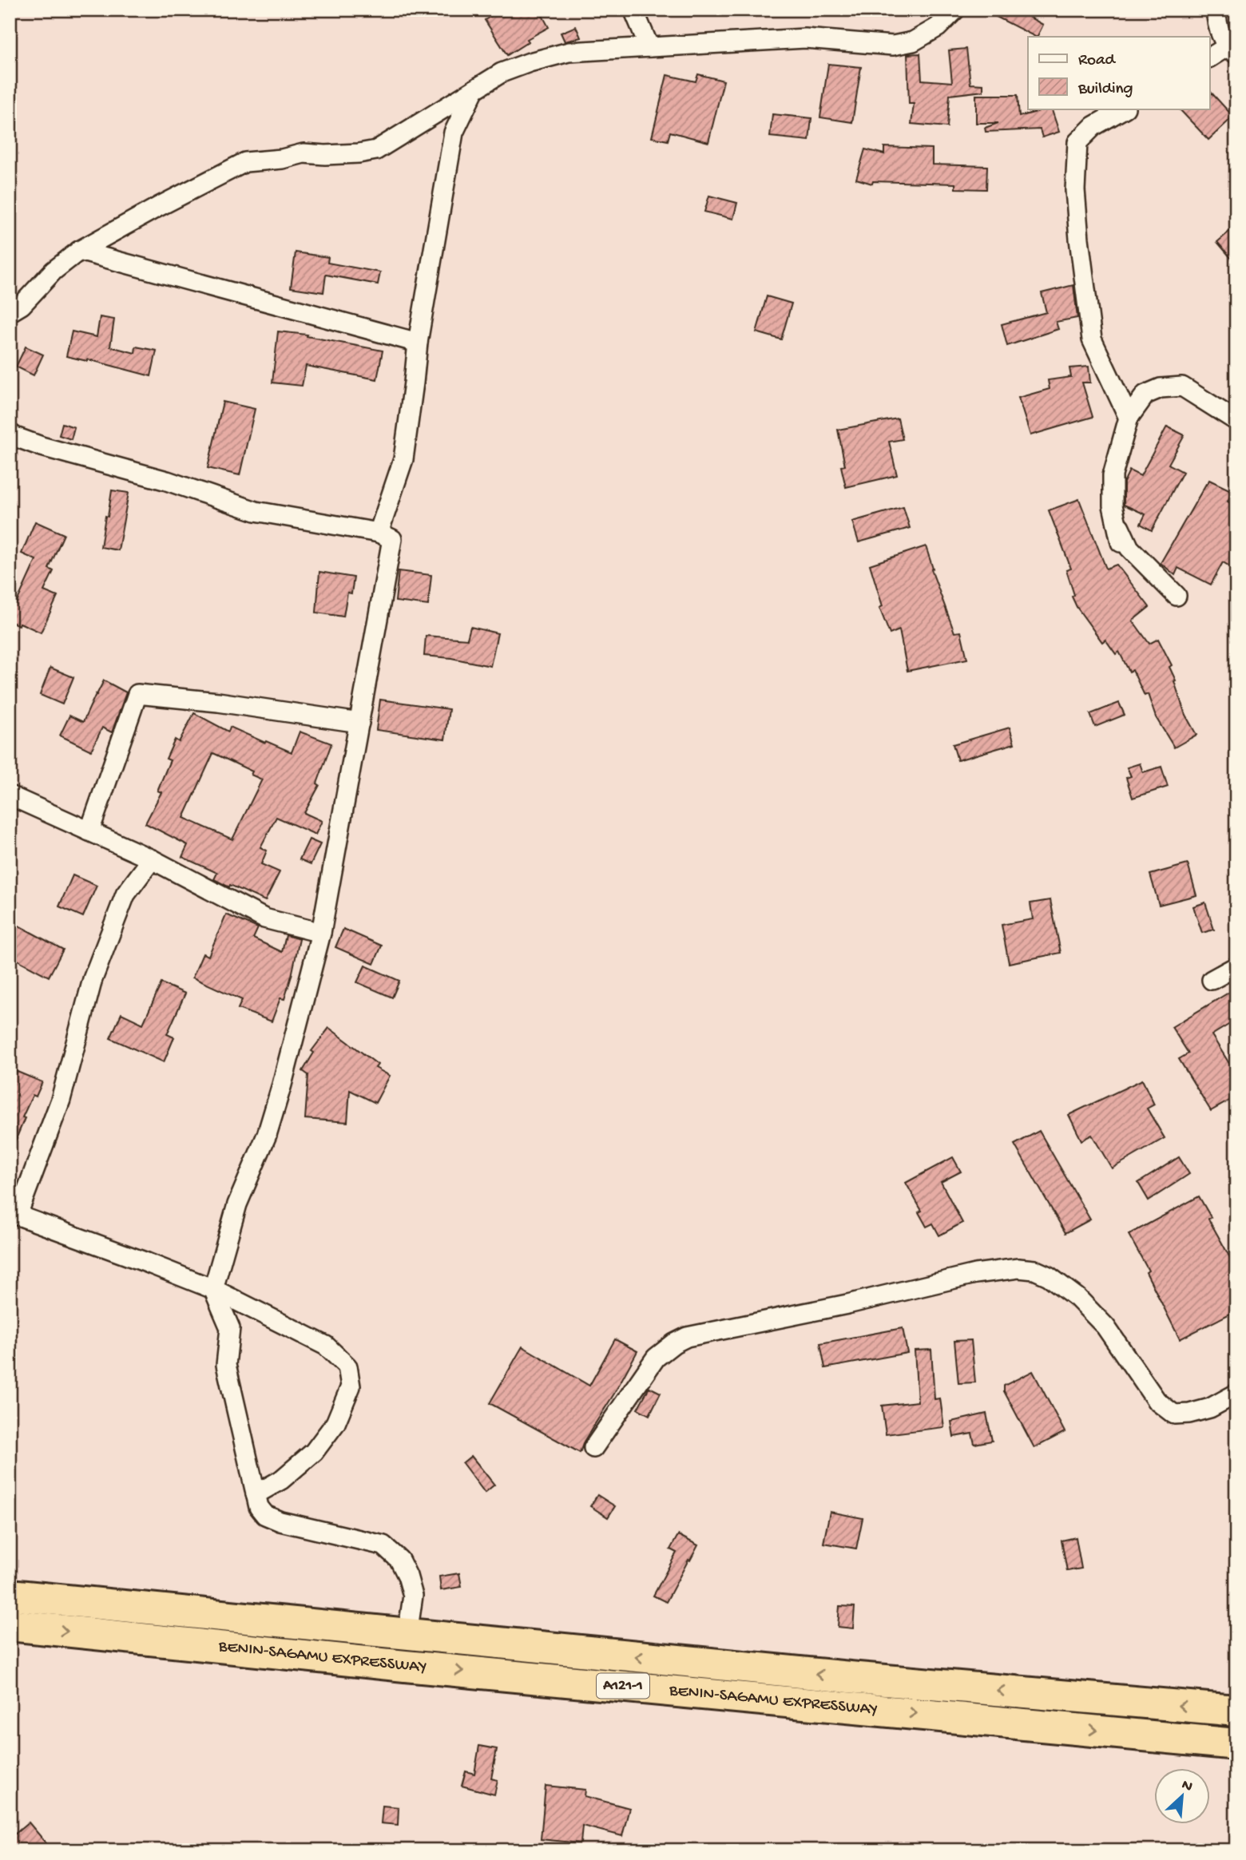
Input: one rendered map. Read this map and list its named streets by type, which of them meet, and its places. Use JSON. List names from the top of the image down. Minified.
{"streets":{"highway":["BENIN-SAGAMU EXPRESSWAY","A121-1"]},"legend":["Road","Building"],"north":"top right"}
